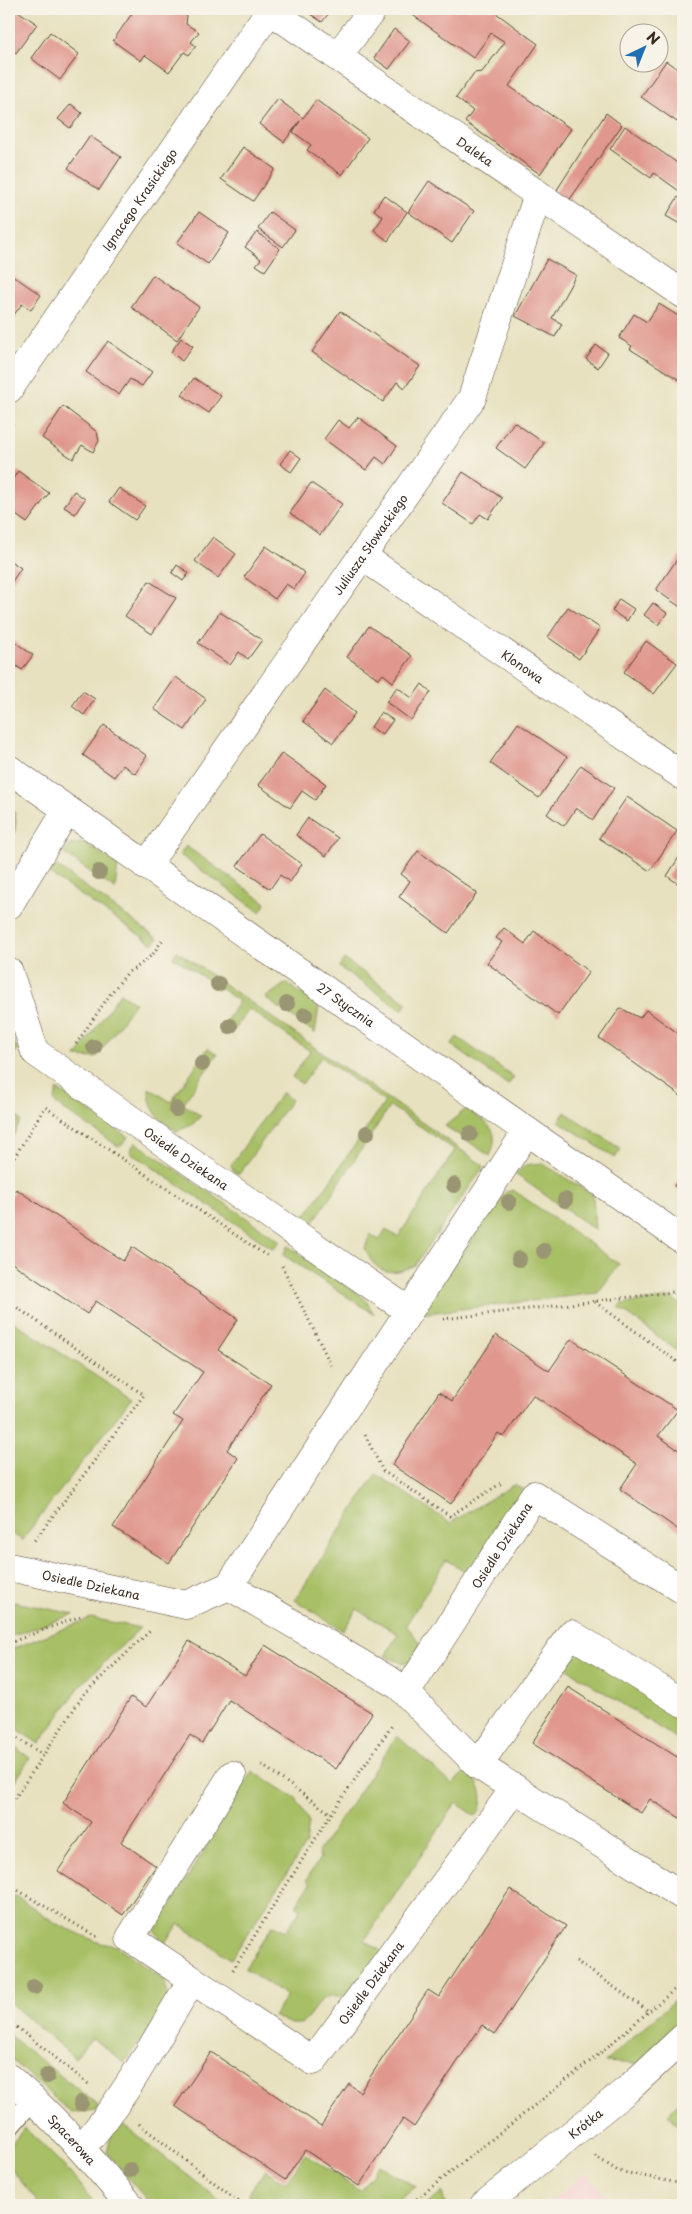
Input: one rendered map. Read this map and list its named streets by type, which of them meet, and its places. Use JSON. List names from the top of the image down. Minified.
{"streets":{"street":["Daleka","Ignacego Krasickiego","Juliusza Słowackiego","Klonowa","27 Stycznia","Osiedle Dziekana","Krótka","Spacerowa"]},"crossings":[["Daleka","Ignacego Krasickiego"],["Daleka","Juliusza Słowackiego"],["Juliusza Słowackiego","Klonowa"],["Juliusza Słowackiego","27 Stycznia"]],"north":"top right"}
